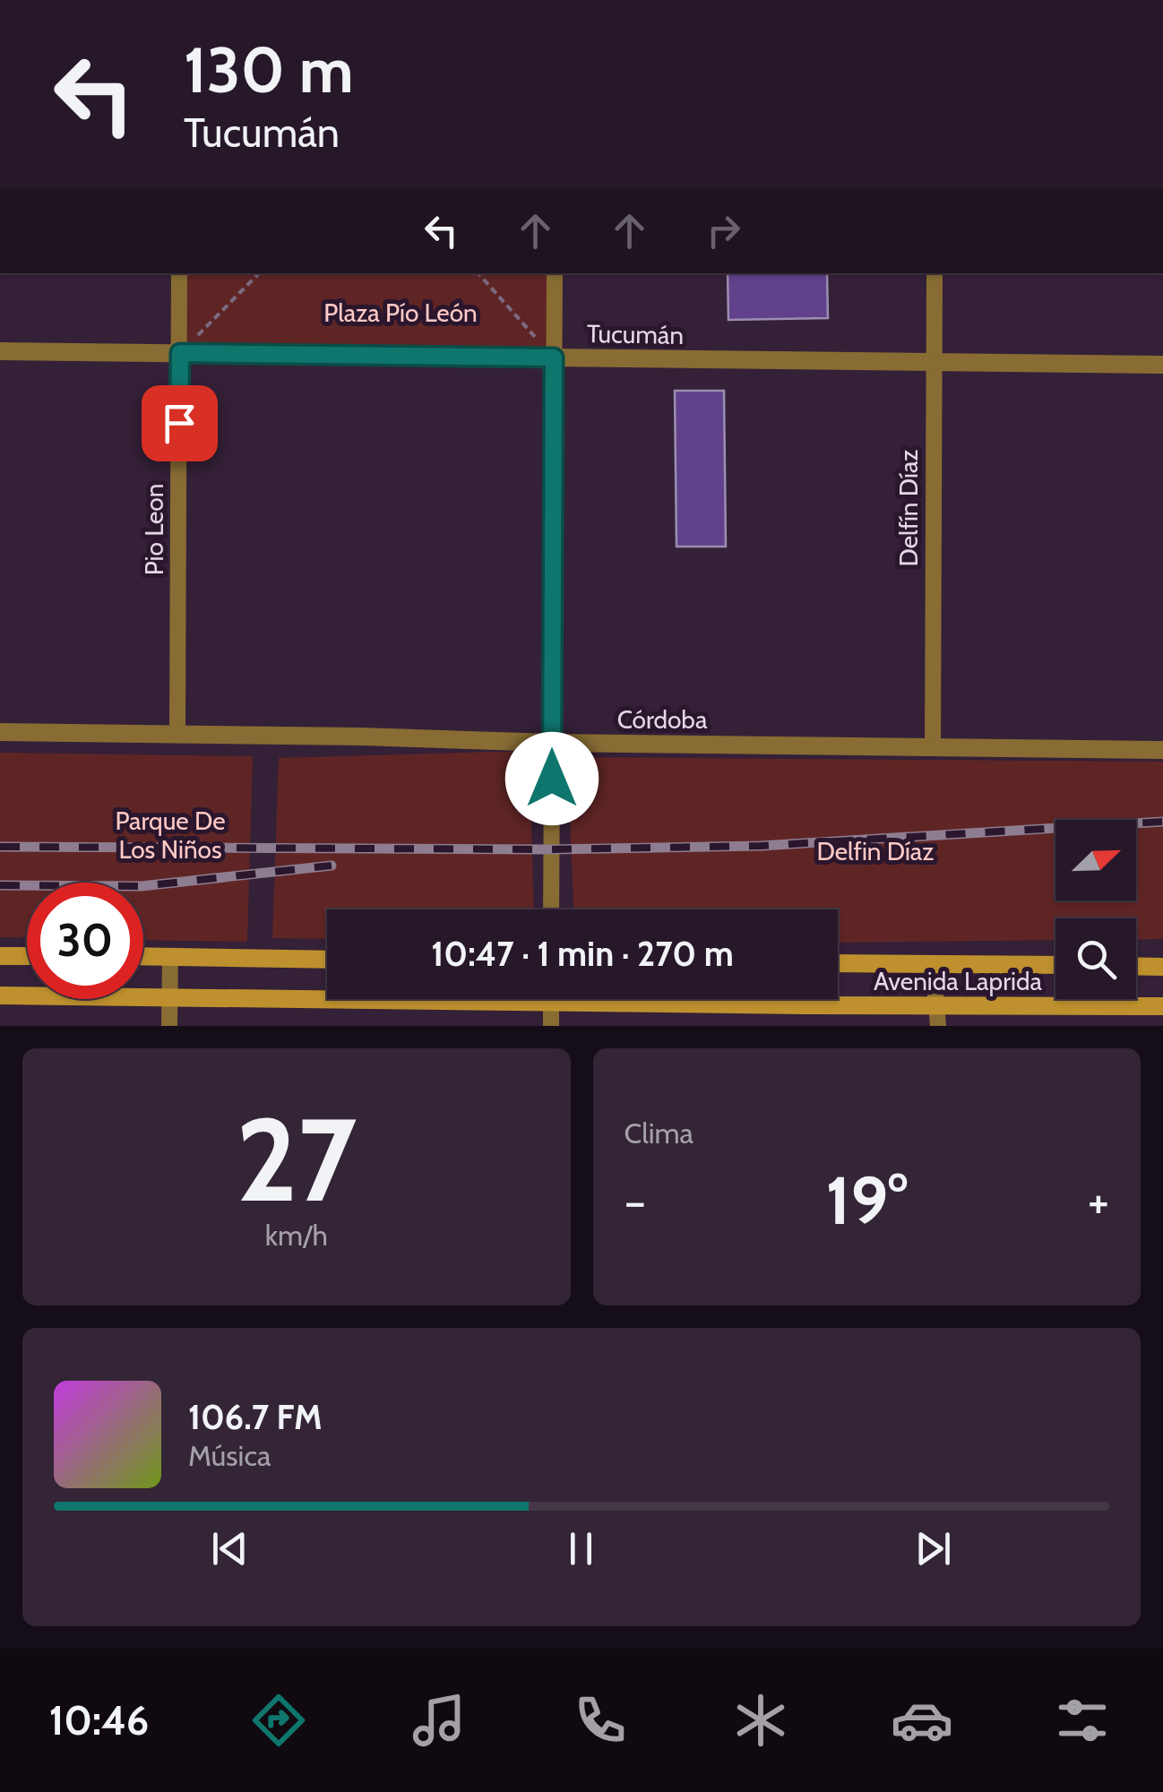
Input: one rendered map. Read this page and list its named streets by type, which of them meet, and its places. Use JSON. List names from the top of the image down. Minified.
{"streets":{"main road":["Avenida Laprida"],"street":["Tucumán","Delfín Díaz","Pio Leon","Córdoba"]},"crossings":[["Tucumán","Delfín Díaz"],["Tucumán","Pio Leon"],["Delfín Díaz","Córdoba"],["Pio Leon","Córdoba"]],"parks":["Plaza Pío León","Parque De Los Niños","Delfin Díaz"],"north":"top right","page":{"turn":["130 m","Tucumán"],"limit":"30","trip":"10:47 · 1 min · 270 m","tile":[["27","km/h"],"Clima"],"heat":["−","19°","+"],"song":["106.7 FM","Música"],"tabs":"10:46"}}
